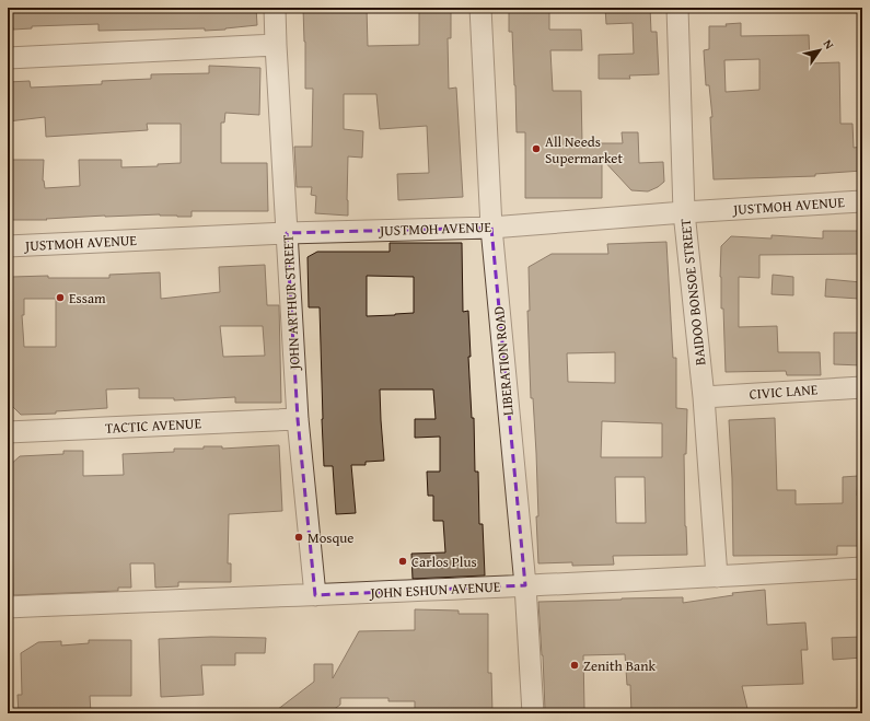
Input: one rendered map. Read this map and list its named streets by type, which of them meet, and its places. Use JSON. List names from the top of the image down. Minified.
{"streets":{"street":["JUSTMOH AVENUE","BAIDOO BONSOE STREET","JOHN ARTHUR STREET","LIBERATION ROAD","CIVIC LANE","TACTIC AVENUE","JOHN ESHUN AVENUE"]},"crossings":[["JUSTMOH AVENUE","BAIDOO BONSOE STREET"],["JUSTMOH AVENUE","JOHN ARTHUR STREET"],["JUSTMOH AVENUE","LIBERATION ROAD"],["BAIDOO BONSOE STREET","CIVIC LANE"],["BAIDOO BONSOE STREET","JOHN ESHUN AVENUE"],["JOHN ARTHUR STREET","TACTIC AVENUE"],["JOHN ARTHUR STREET","JOHN ESHUN AVENUE"],["LIBERATION ROAD","JOHN ESHUN AVENUE"]],"places":["All Needs Supermarket","Essam","Mosque","Carlos Plus","Zenith Bank"],"north":"top right"}
